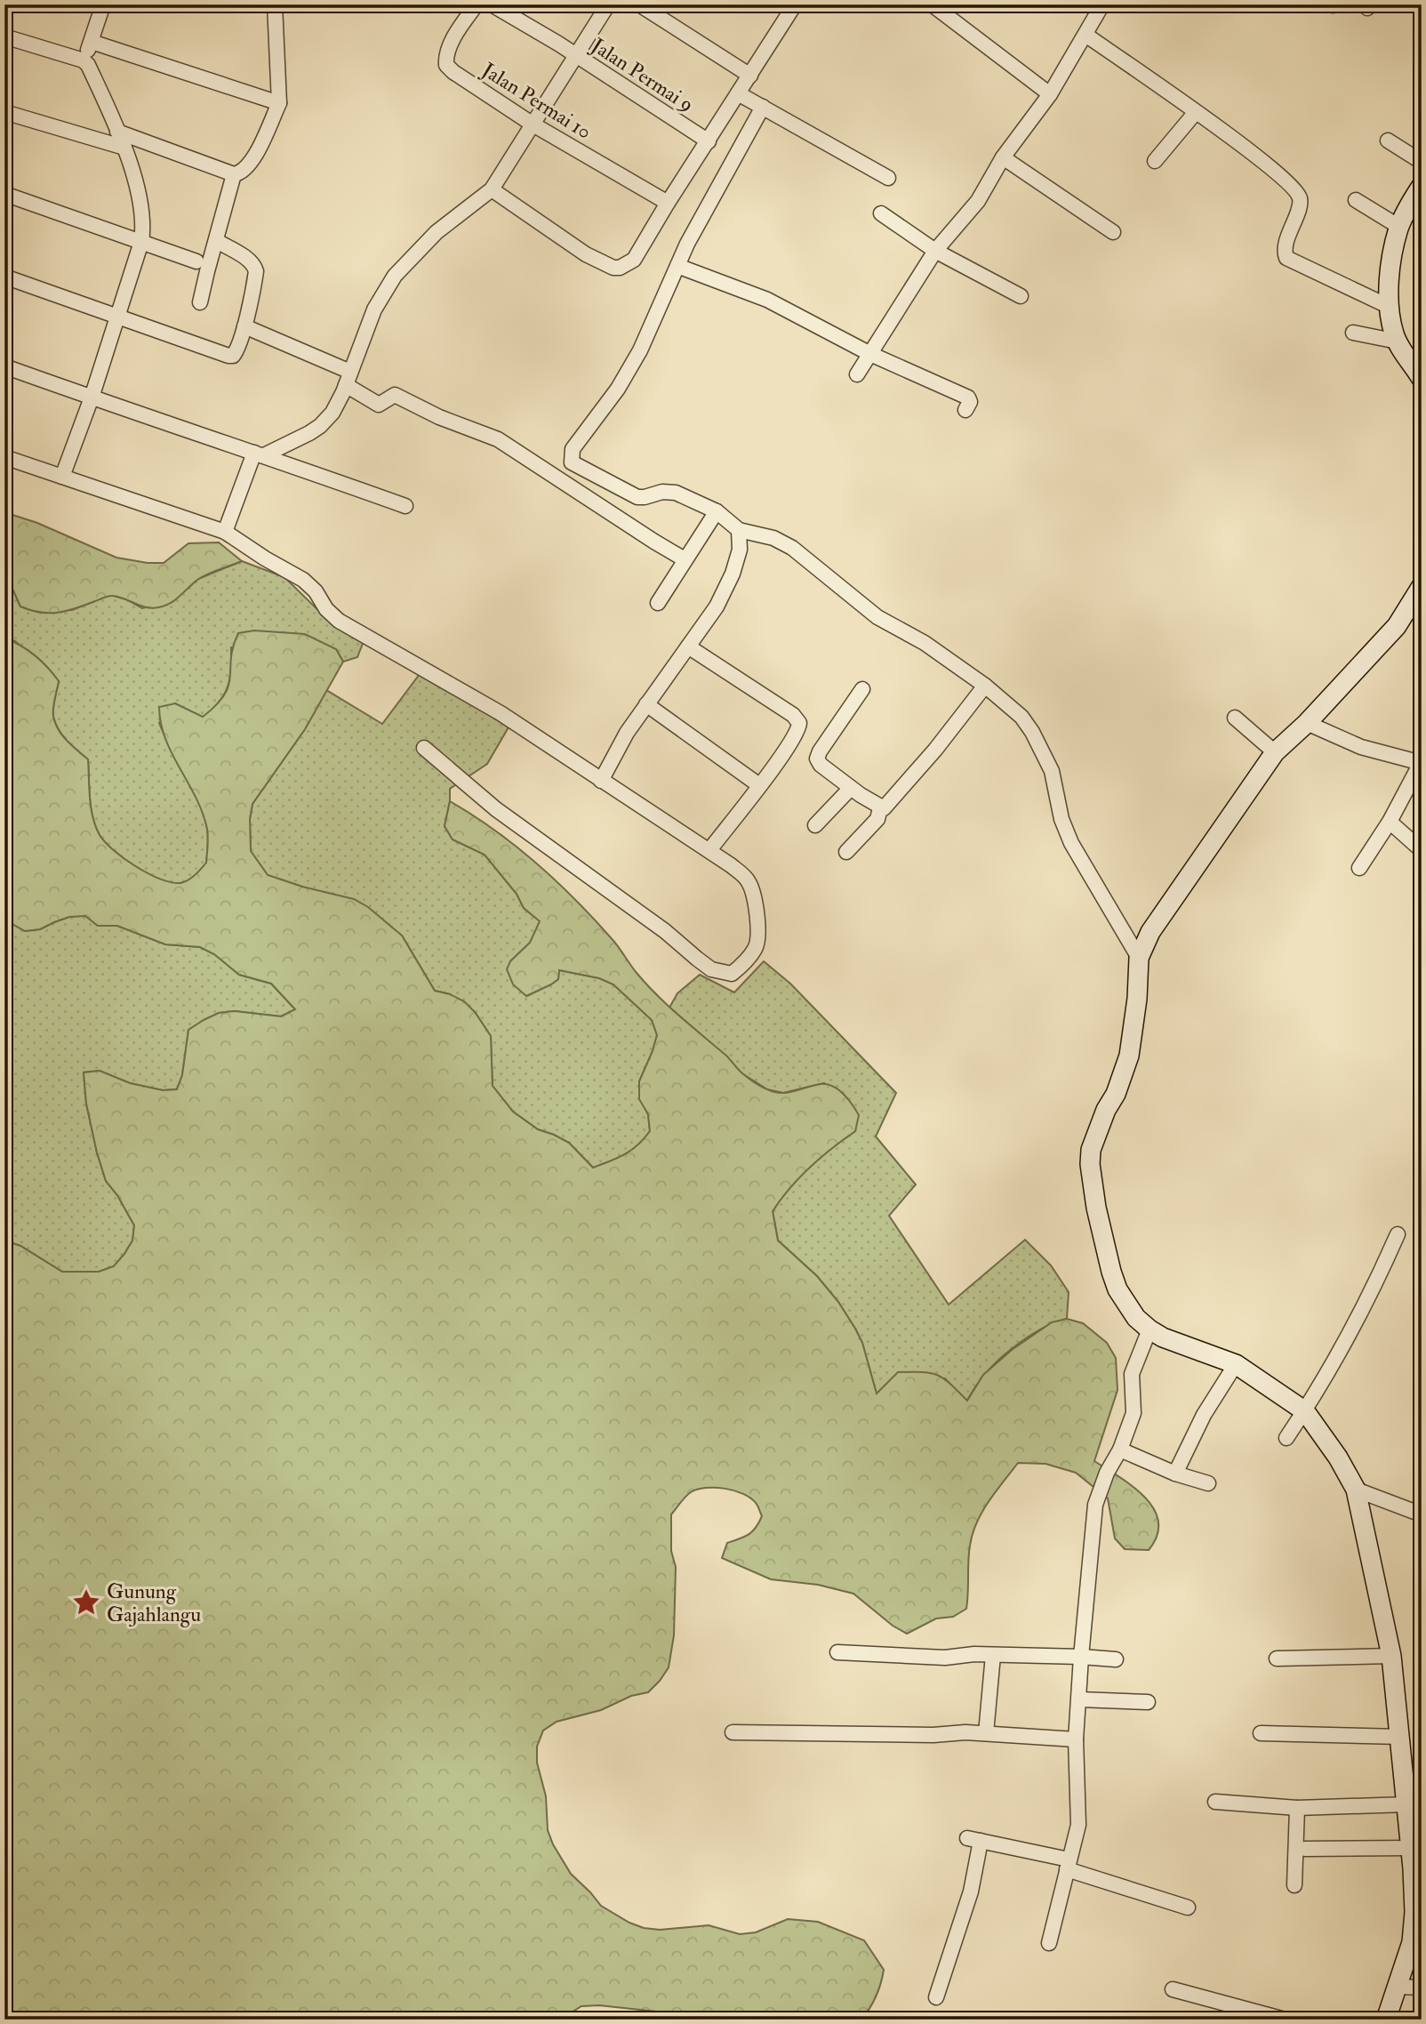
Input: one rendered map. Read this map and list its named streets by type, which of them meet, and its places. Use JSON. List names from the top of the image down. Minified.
{"streets":{"street":["Jalan Permai 9","Jalan Permai 10"]},"places":{"place":["Gunung Gajahlangu"]}}
